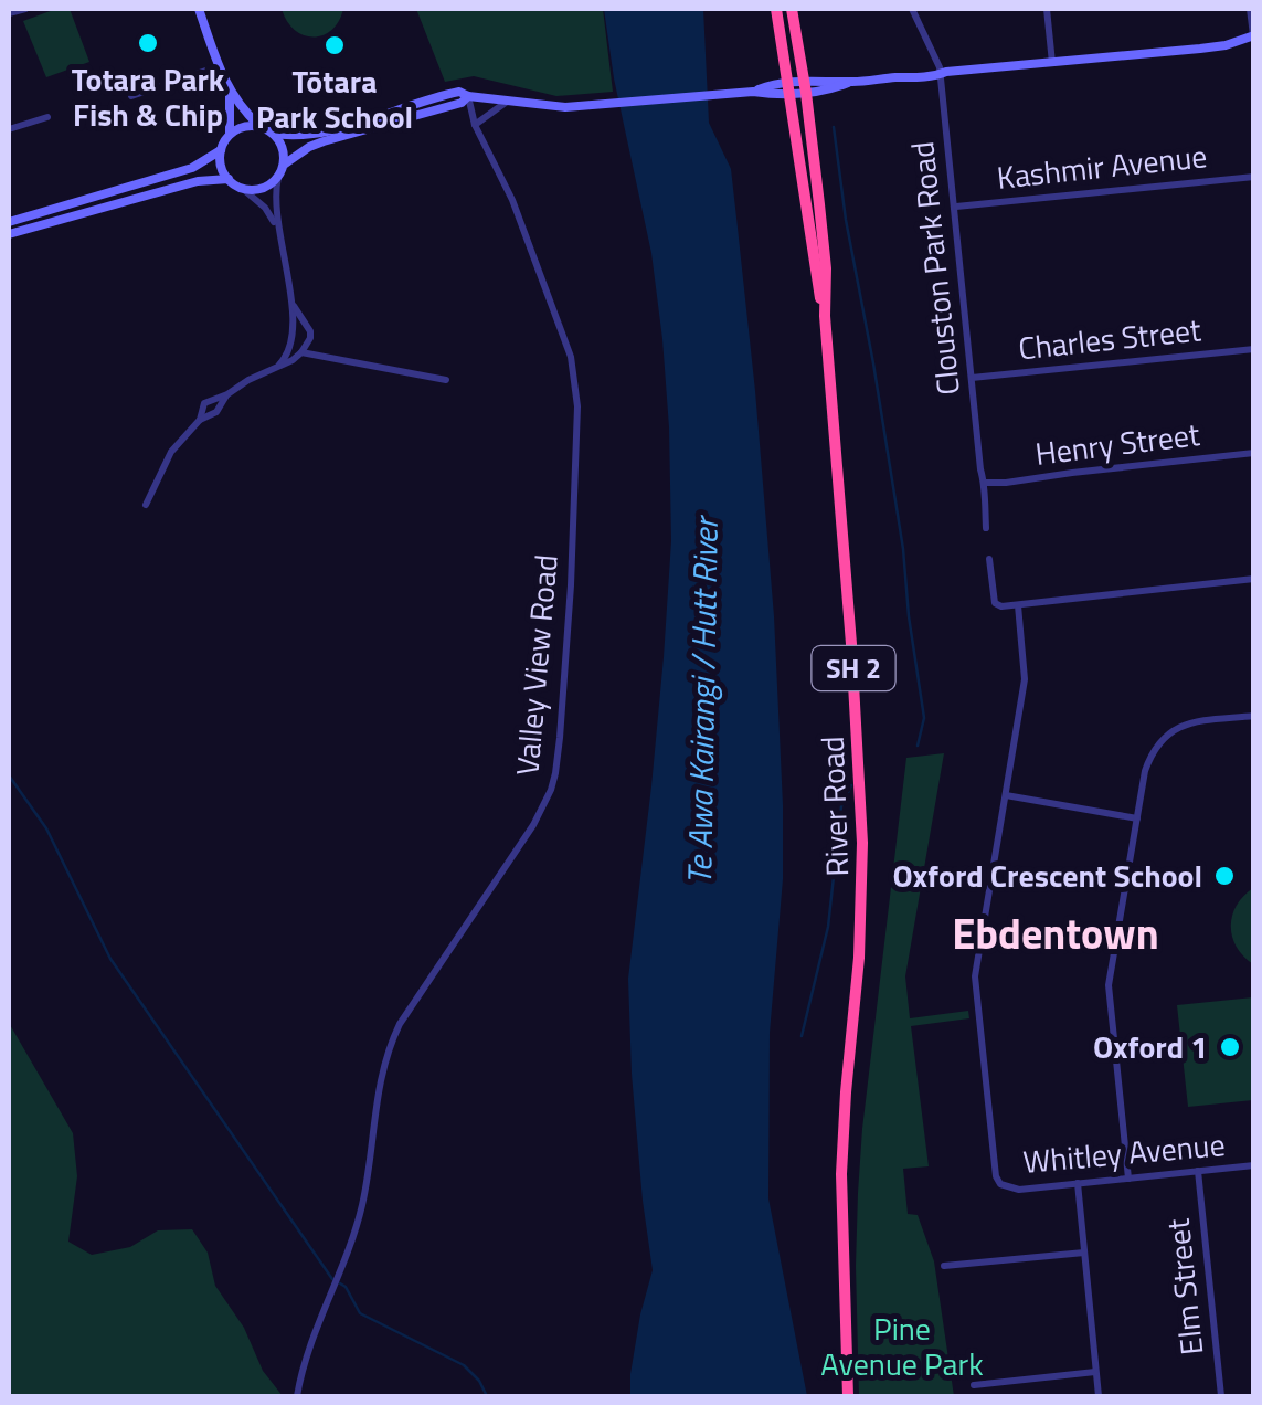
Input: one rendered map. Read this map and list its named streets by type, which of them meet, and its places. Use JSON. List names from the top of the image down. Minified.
{"streets":{"highway":["SH 2","River Road"],"street":["Kashmir Avenue","Clouston Park Road","Charles Street","Henry Street","Valley View Road","Whitley Avenue","Elm Street"]},"crossings":[["Kashmir Avenue","Clouston Park Road"],["Clouston Park Road","Charles Street"],["Clouston Park Road","Henry Street"],["Whitley Avenue","Elm Street"]],"districts":["Ebdentown"],"water":["Te Awa Kairangi / Hutt River"],"parks":["Pine Avenue Park"],"places":["Totara Park Fish & Chip","Tōtara Park School","Oxford Crescent School","Oxford 1"]}
